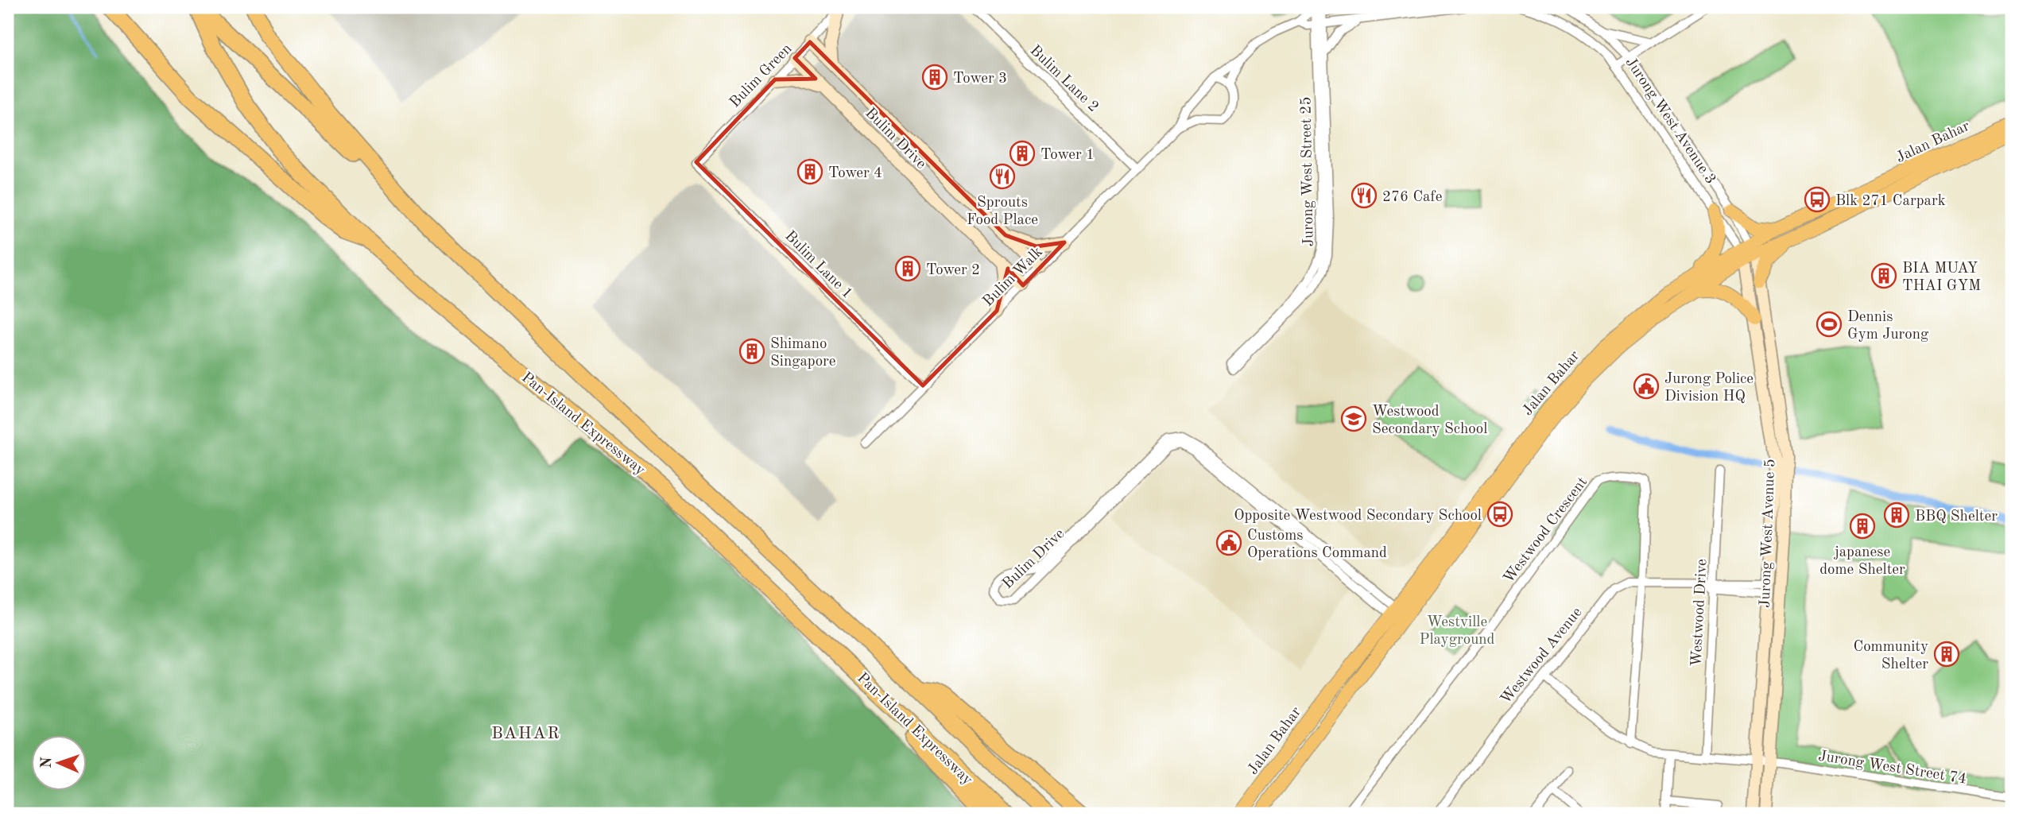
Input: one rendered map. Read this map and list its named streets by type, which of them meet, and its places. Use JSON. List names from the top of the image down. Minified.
{"streets":{"highway":["Pan-Island Expressway"],"main road":["Jalan Bahar"],"street":["Bulim Green","Bulim Lane 2","Jurong West Avenue 3","Bulim Drive","Jurong West Street 25","Bulim Lane 1","Bulim Walk","Westwood Crescent","Jurong West Avenue 5","Westwood Drive","Westwood Avenue","Jurong West Street 74"]},"crossings":[["Bulim Green","Bulim Drive"],["Bulim Green","Bulim Lane 1"],["Bulim Lane 2","Bulim Walk"],["Jurong West Avenue 3","Jalan Bahar"],["Jurong West Avenue 3","Jurong West Avenue 5"],["Bulim Drive","Jalan Bahar"],["Bulim Drive","Bulim Walk"],["Jalan Bahar","Jurong West Avenue 5"],["Jurong West Street 25","Bulim Walk"],["Bulim Lane 1","Bulim Walk"],["Westwood Crescent","Westwood Avenue"],["Westwood Crescent","Jurong West Street 74"],["Jurong West Avenue 5","Westwood Avenue"],["Jurong West Avenue 5","Jurong West Street 74"],["Westwood Drive","Westwood Avenue"],["Westwood Drive","Jurong West Street 74"],["Westwood Avenue","Jurong West Street 74"]],"districts":["BAHAR"],"parks":["Westville Playground"],"places":{"building":["Tower 3","Tower 1","Tower 4","Tower 2","BIA MUAY THAI GYM","Shimano Singapore","BBQ Shelter","japanese dome Shelter","Community Shelter"],"restaurant":["Sprouts Food Place","276 Cafe"],"bus stop":["Blk 271 Carpark","Opposite Westwood Secondary School"],"sports":["Dennis Gym Jurong"],"public building":["Jurong Police Division HQ","Customs Operations Command"],"school or university":["Westwood Secondary School"]},"north":"left"}
